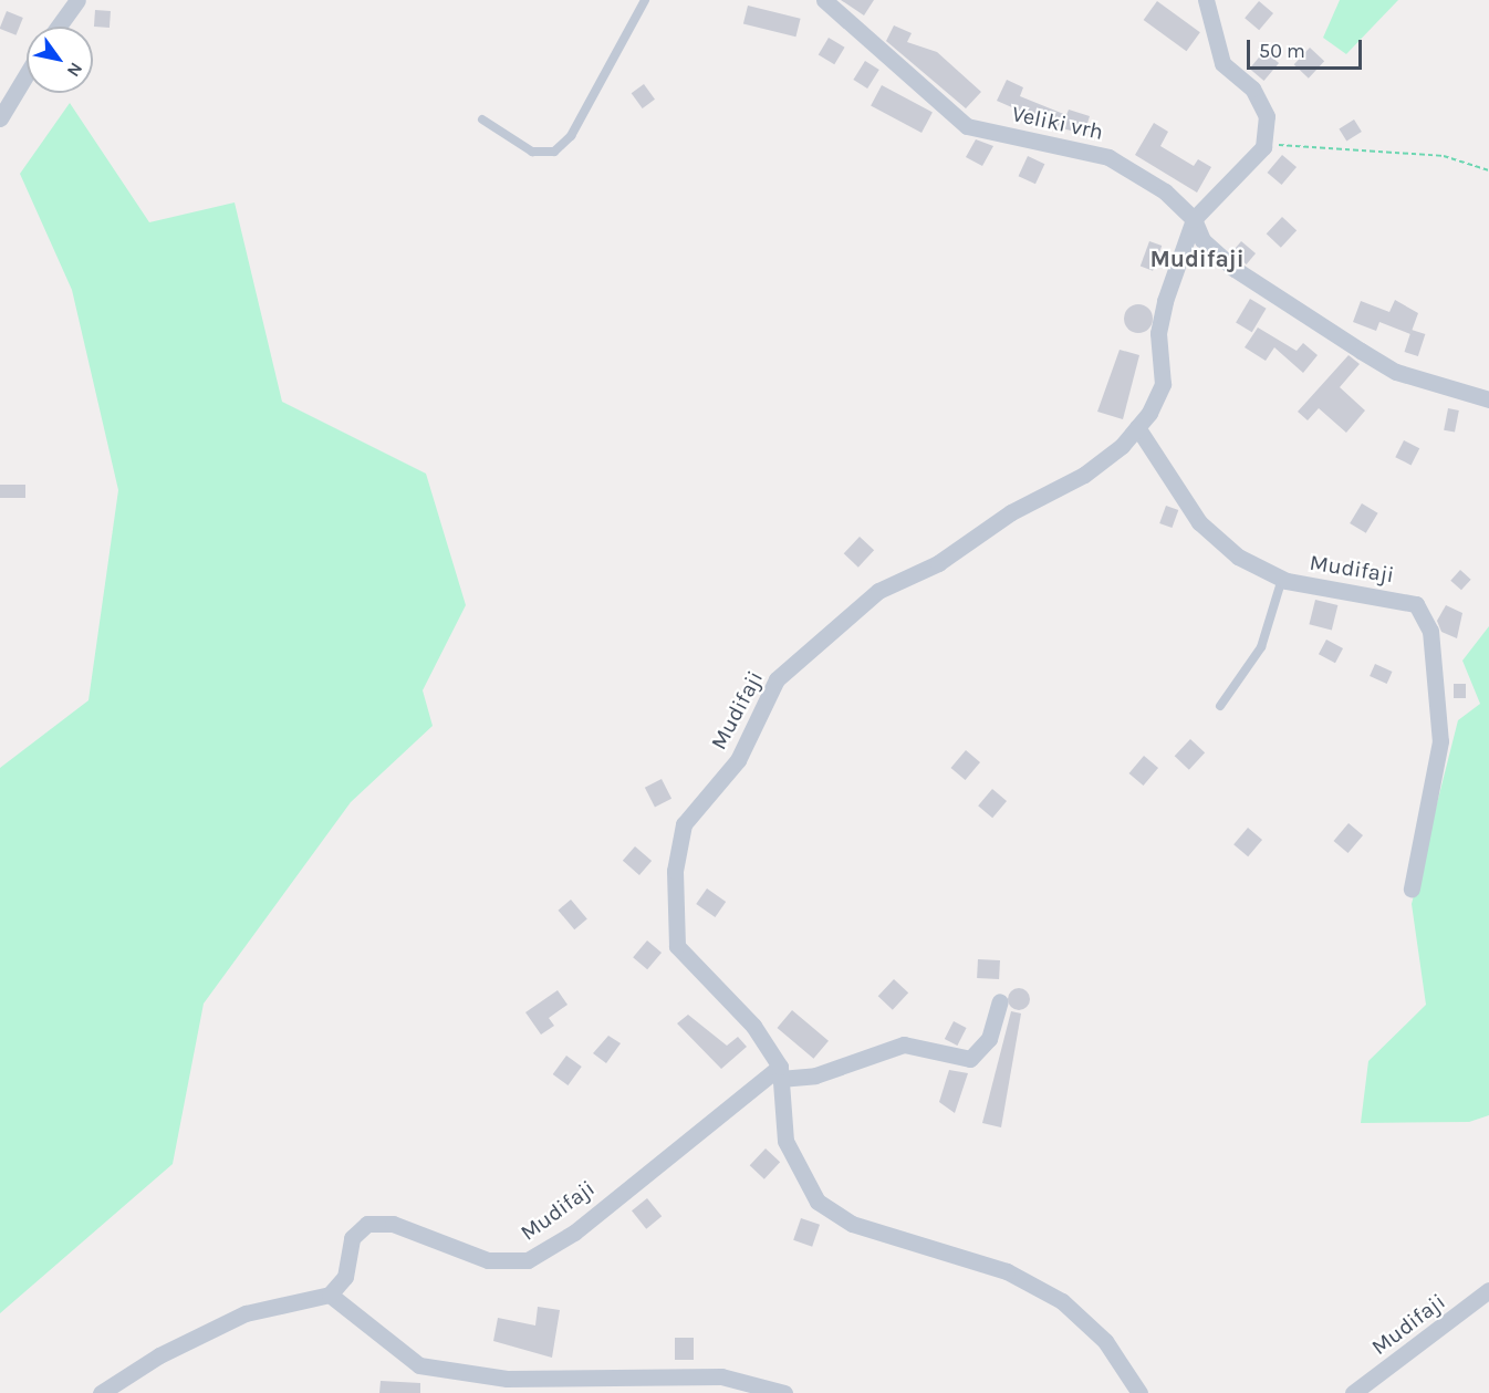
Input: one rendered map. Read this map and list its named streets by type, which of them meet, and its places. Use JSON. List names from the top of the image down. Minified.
{"streets":{"street":["Veliki vrh","Mudifaji"]},"crossings":[["Veliki vrh","Mudifaji"]],"districts":["Mudifaji"],"scale_bar":"50 m","north":"bottom right"}
